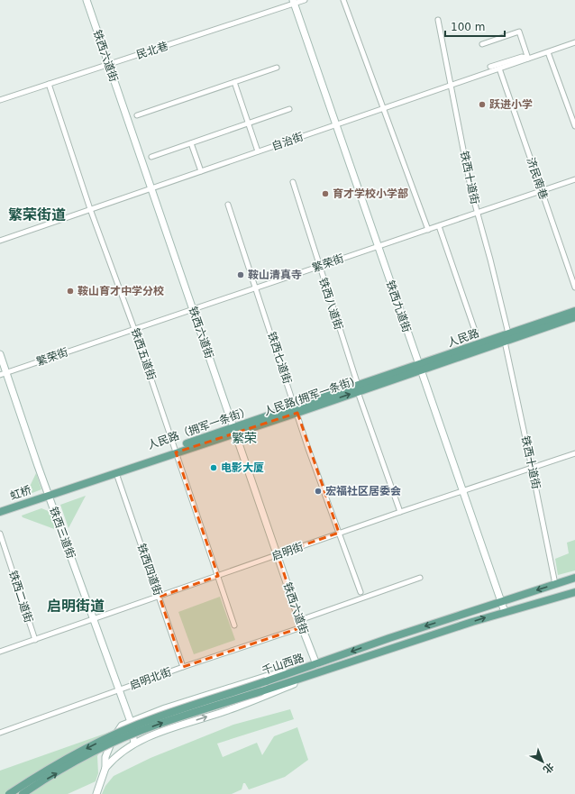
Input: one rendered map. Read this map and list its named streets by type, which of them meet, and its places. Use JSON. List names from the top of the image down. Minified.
{"streets":{"main road":["铁西六道街","铁西九道街","人民路","人民路(拥军一条街)","人民路（拥军一条街）","虹桥","铁西三道街","千山西路"],"street":["民北巷","自治街","铁西十道街","济民南巷","繁荣街","铁西八道街","铁西五道街","铁西七道街","启明街","铁西四道街","铁西二道街","启明北街"]},"crossings":[["民北巷","铁西六道街"],["民北巷","铁西九道街"],["民北巷","铁西五道街"],["铁西六道街","自治街"],["铁西六道街","繁荣街"],["铁西六道街","人民路(拥军一条街)"],["铁西六道街","启明街"],["铁西六道街","千山西路"],["铁西六道街","启明北街"],["自治街","铁西十道街"],["自治街","济民南巷"],["自治街","铁西九道街"],["自治街","铁西五道街"],["铁西十道街","繁荣街"],["铁西十道街","人民路"],["铁西十道街","人民路(拥军一条街)"],["铁西十道街","启明街"],["铁西十道街","千山西路"],["济民南巷","繁荣街"],["繁荣街","铁西八道街"],["繁荣街","铁西九道街"],["繁荣街","铁西五道街"],["繁荣街","铁西七道街"],["繁荣街","铁西三道街"],["铁西八道街","人民路(拥军一条街)"],["铁西八道街","启明街"],["铁西九道街","人民路"],["铁西九道街","人民路(拥军一条街)"],["铁西九道街","启明街"],["铁西九道街","千山西路"],["人民路","人民路(拥军一条街)"],["铁西五道街","人民路(拥军一条街)"],["铁西五道街","人民路（拥军一条街）"],["铁西五道街","启明街"],["铁西七道街","人民路(拥军一条街)"],["铁西七道街","启明街"],["人民路(拥军一条街)","人民路（拥军一条街）"],["人民路(拥军一条街)","虹桥"],["人民路(拥军一条街)","铁西三道街"],["人民路(拥军一条街)","铁西四道街"],["人民路（拥军一条街）","虹桥"],["人民路（拥军一条街）","铁西三道街"],["虹桥","铁西三道街"],["铁西三道街","启明街"],["铁西三道街","启明北街"],["启明街","铁西四道街"],["启明街","铁西二道街"],["铁西四道街","启明北街"]],"districts":["繁荣街道","繁荣","启明街道"],"places":["跃进小学","育才学校小学部","鞍山清真寺","鞍山育才中学分校","电影大厦","宏福社区居委会"],"scale_bar":"100 m","north":"bottom right"}
